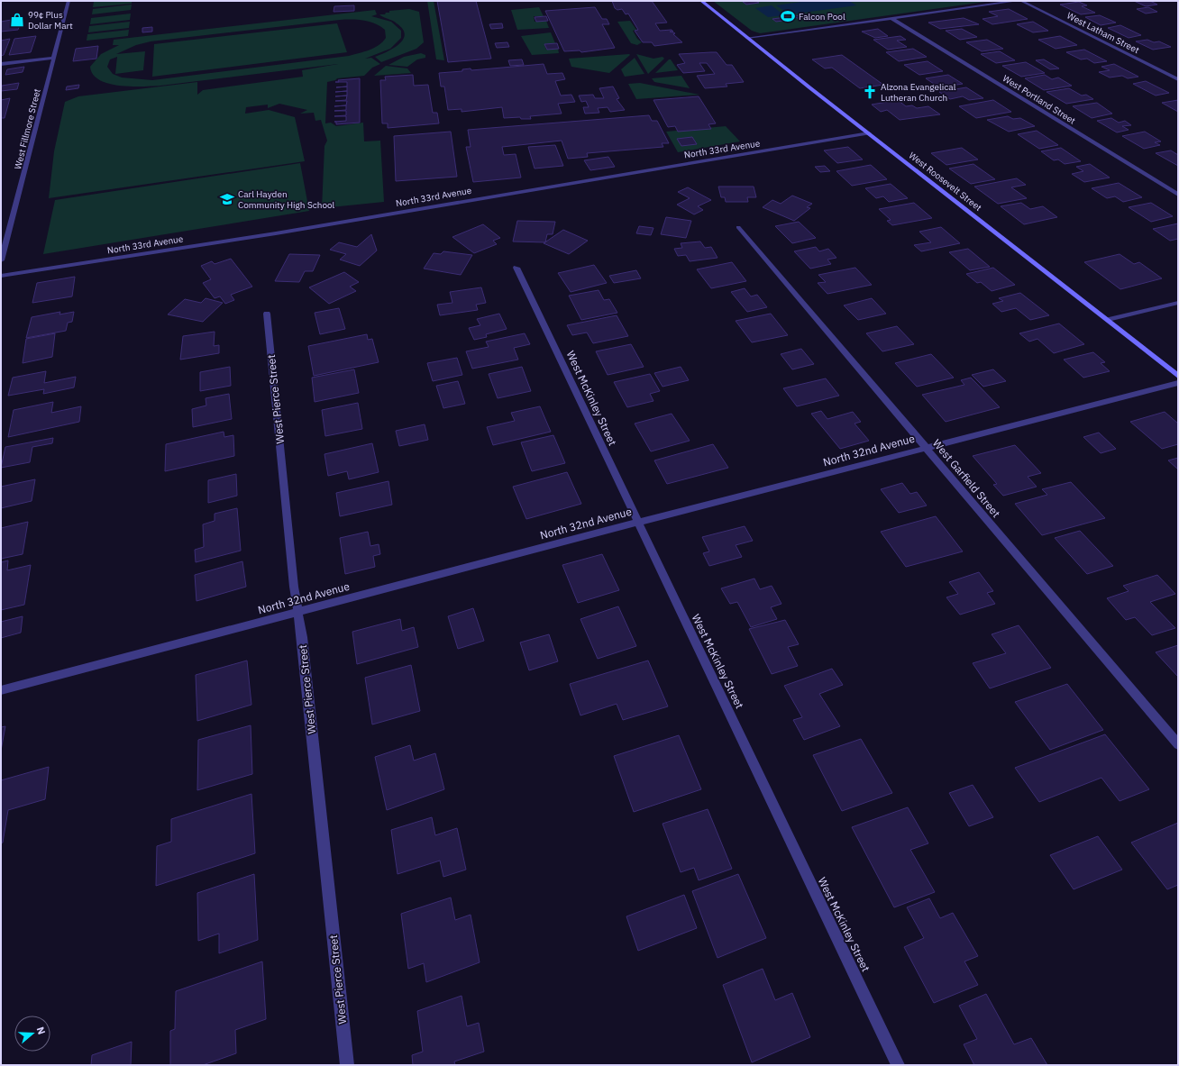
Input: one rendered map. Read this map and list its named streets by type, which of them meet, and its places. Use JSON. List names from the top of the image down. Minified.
{"streets":{"street":["West Latham Street","West Portland Street","West Fillmore Street","North 33rd Avenue","West Roosevelt Street","West McKinley Street","West Pierce Street","North 32nd Avenue","West Garfield Street"]},"crossings":[["North 33rd Avenue","West Roosevelt Street"],["West McKinley Street","North 32nd Avenue"],["West Pierce Street","North 32nd Avenue"],["North 32nd Avenue","West Garfield Street"]],"places":{"sports":["Falcon Pool"],"shop":["99¢ Plus Dollar Mart"],"church":["Alzona Evangelical Lutheran Church"],"school or university":["Carl Hayden Community High School"]},"north":"right"}
